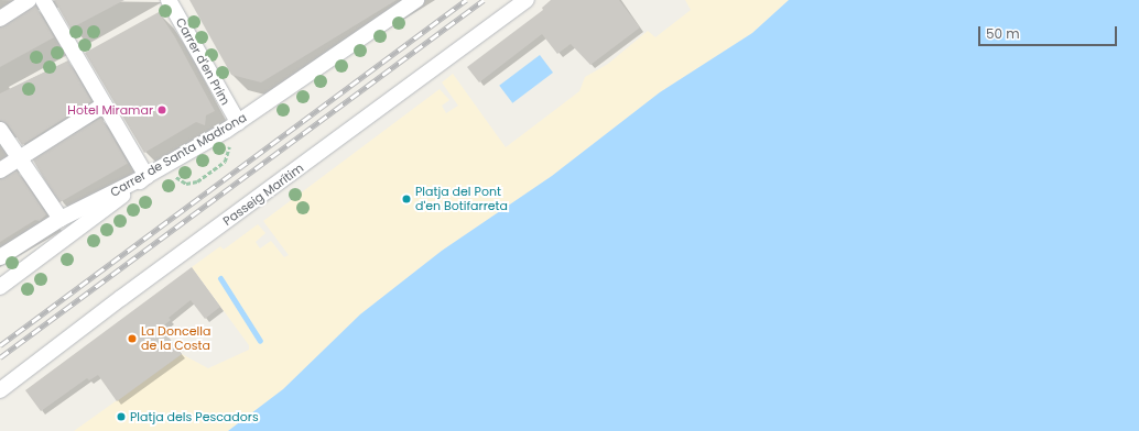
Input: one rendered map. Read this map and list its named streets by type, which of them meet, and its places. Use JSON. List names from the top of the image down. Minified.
{"streets":{"street":["Carrer d'en Prim","Carrer de Santa Madrona","Passeig Marítim"]},"crossings":[["Carrer d'en Prim","Carrer de Santa Madrona"]],"places":["Hotel Miramar","Platja del Pont d'en Botifarreta","La Doncella de la Costa","Platja dels Pescadors"],"scale_bar":"50 m"}
